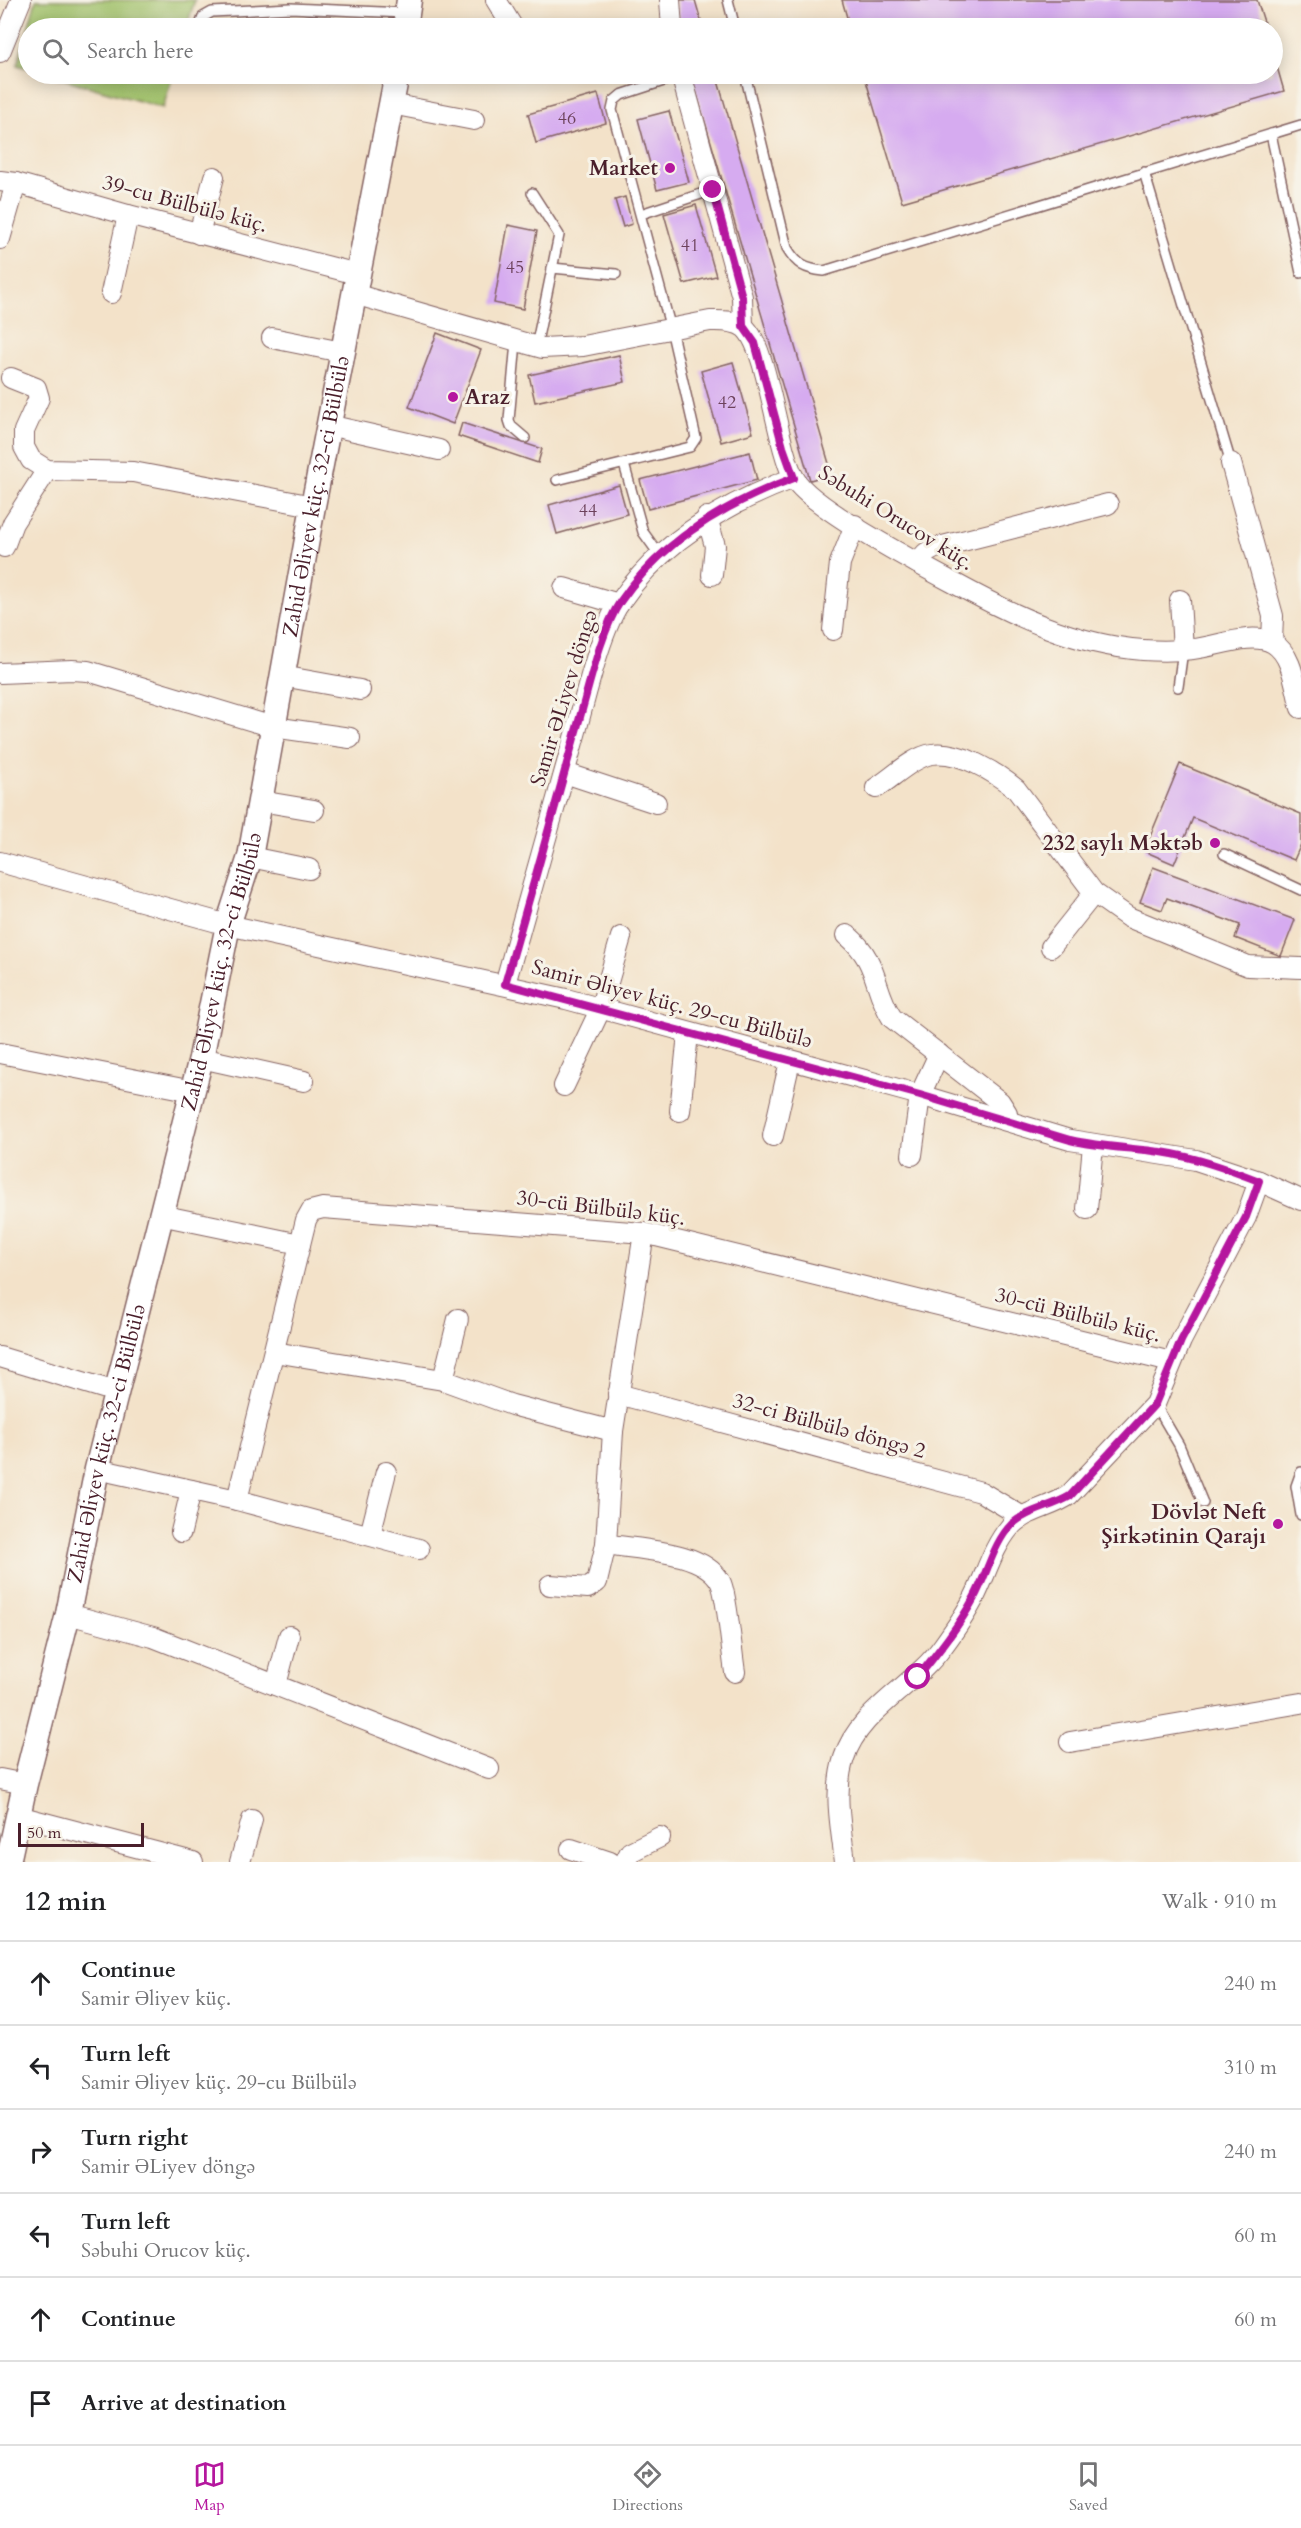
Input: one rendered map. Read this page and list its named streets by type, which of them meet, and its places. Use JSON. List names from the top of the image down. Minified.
{"streets":{"street":["39-cu Bülbülə küç.","Zahid Əliyev küç. 32-ci Bülbülə","Səbuhi Orucov küç.","Samir ƏLiyev döngə","Samir Əliyev küç. 29-cu Bülbülə","30-cü Bülbülə küç.","32-ci Bülbülə döngə 2"]},"crossings":[["39-cu Bülbülə küç.","Zahid Əliyev küç. 32-ci Bülbülə"],["Zahid Əliyev küç. 32-ci Bülbülə","Samir Əliyev küç. 29-cu Bülbülə"],["Səbuhi Orucov küç.","Samir ƏLiyev döngə"],["Samir ƏLiyev döngə","Samir Əliyev küç. 29-cu Bülbülə"]],"places":["Market","Araz","232 saylı Məktəb","Dövlət Neft Şirkətinin Qarajı"],"house_numbers":["46","41","45","42","44"],"scale_bar":"50 m","page":{"search":"Search here","scale":"50 m","heading":["12 min","Walk · 910 m"],"list":[["Continue","Samir Əliyev küç.","240 m"],["Turn left","Samir Əliyev küç. 29-cu Bülbülə","310 m"],["Turn right","Samir ƏLiyev döngə","240 m"],["Turn left","Səbuhi Orucov küç.","60 m"],["Continue","60 m"],"Arrive at destination"],"nav":["Map","Directions","Saved"]}}
